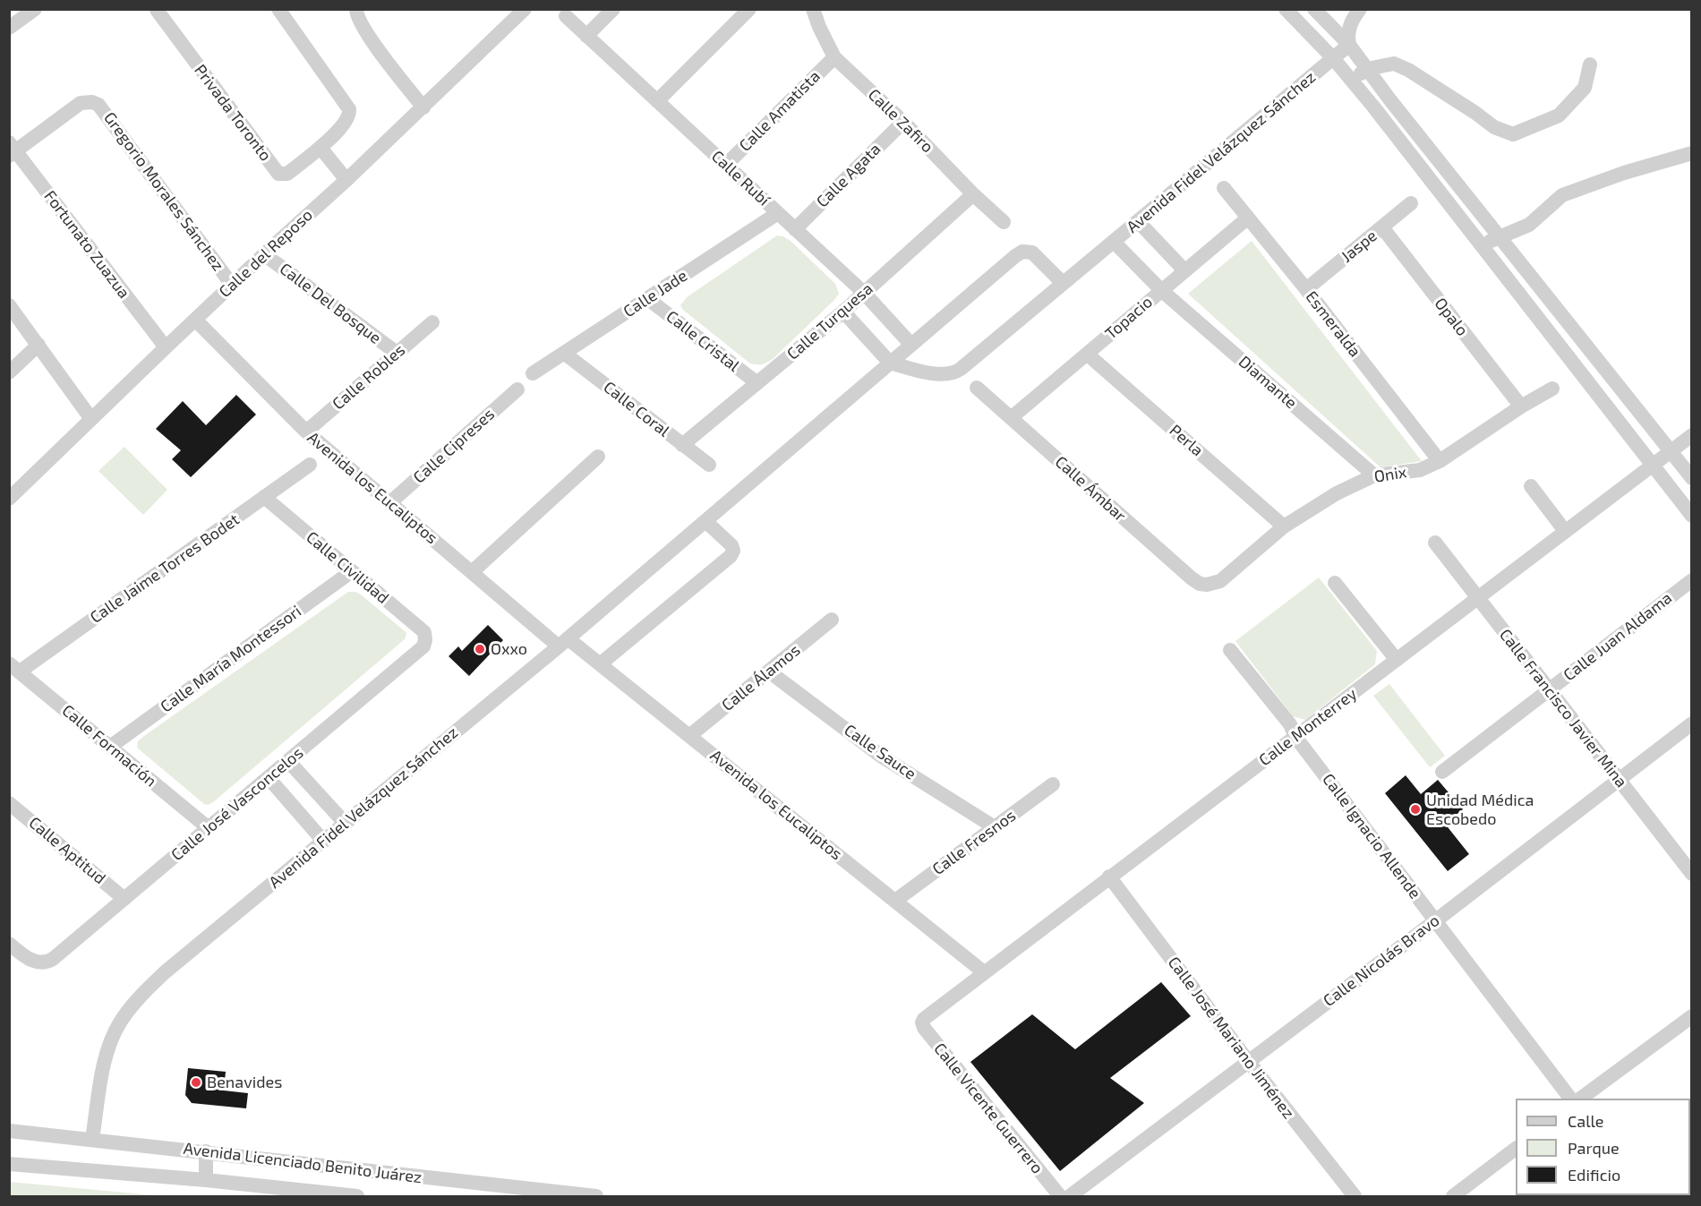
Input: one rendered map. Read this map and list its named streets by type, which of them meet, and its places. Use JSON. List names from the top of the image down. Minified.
{"streets":{"street":["Calle Amatista","Privada Toronto","Calle Zafiro","Avenida Fidel Velázquez Sánchez","Calle Agata","Calle Rubí","Gregorio Morales Sánchez","Fortunato Zuazua","Jaspe","Calle del Reposo","Calle Jade","Calle Del Bosque","Opalo","Topacio","Calle Turquesa","Esmeralda","Calle Cristal","Calle Robles","Diamante","Calle Coral","Perla","Calle Cipreses","Onix","Avenida los Eucaliptos","Calle Ámbar","Calle Civilidad","Calle Jaime Torres Bodet","Calle Juan Aldama","Calle María Montessori","Calle Álamos","Calle Francisco Javier Mina","Calle Monterrey","Calle Formación","Calle Sauce","Calle José Vasconcelos","Calle Ignacio Allende","Calle Fresnos","Calle Aptitud","Calle Nicolás Bravo","Calle José Mariano Jiménez","Calle Vicente Guerrero","Avenida Licenciado Benito Juárez"]},"crossings":[["Calle Amatista","Calle Zafiro"],["Calle Amatista","Calle Rubí"],["Calle Zafiro","Calle Agata"],["Calle Zafiro","Calle Turquesa"],["Avenida Fidel Velázquez Sánchez","Calle Rubí"],["Avenida Fidel Velázquez Sánchez","Diamante"],["Avenida Fidel Velázquez Sánchez","Avenida los Eucaliptos"],["Avenida Fidel Velázquez Sánchez","Avenida Licenciado Benito Juárez"],["Calle Agata","Calle Rubí"],["Calle Rubí","Calle Jade"],["Calle Rubí","Calle Turquesa"],["Gregorio Morales Sánchez","Fortunato Zuazua"],["Gregorio Morales Sánchez","Calle del Reposo"],["Fortunato Zuazua","Calle del Reposo"],["Jaspe","Opalo"],["Jaspe","Esmeralda"],["Calle del Reposo","Calle Del Bosque"],["Calle del Reposo","Avenida los Eucaliptos"],["Calle Jade","Calle Cristal"],["Calle Jade","Calle Coral"],["Calle Del Bosque","Calle Robles"],["Opalo","Onix"],["Topacio","Esmeralda"],["Topacio","Diamante"],["Topacio","Perla"],["Topacio","Calle Ámbar"],["Calle Turquesa","Calle Cristal"],["Calle Turquesa","Calle Coral"],["Esmeralda","Onix"],["Calle Robles","Avenida los Eucaliptos"],["Diamante","Onix"],["Perla","Onix"],["Calle Cipreses","Avenida los Eucaliptos"],["Onix","Calle Ámbar"],["Avenida los Eucaliptos","Calle Álamos"],["Avenida los Eucaliptos","Calle Monterrey"],["Avenida los Eucaliptos","Calle Fresnos"],["Calle Civilidad","Calle Jaime Torres Bodet"],["Calle Civilidad","Calle María Montessori"],["Calle Civilidad","Calle José Vasconcelos"],["Calle Jaime Torres Bodet","Calle Formación"],["Calle Juan Aldama","Calle Francisco Javier Mina"],["Calle María Montessori","Calle Formación"],["Calle Álamos","Calle Sauce"],["Calle Francisco Javier Mina","Calle Monterrey"],["Calle Francisco Javier Mina","Calle Nicolás Bravo"],["Calle Monterrey","Calle Ignacio Allende"],["Calle Monterrey","Calle José Mariano Jiménez"],["Calle Monterrey","Calle Vicente Guerrero"],["Calle Formación","Calle José Vasconcelos"],["Calle Sauce","Calle Fresnos"],["Calle José Vasconcelos","Calle Aptitud"],["Calle Ignacio Allende","Calle Nicolás Bravo"],["Calle Nicolás Bravo","Calle José Mariano Jiménez"]],"places":["Oxxo","Unidad Médica Escobedo","Benavides"],"legend":["Calle","Parque","Edificio"]}
